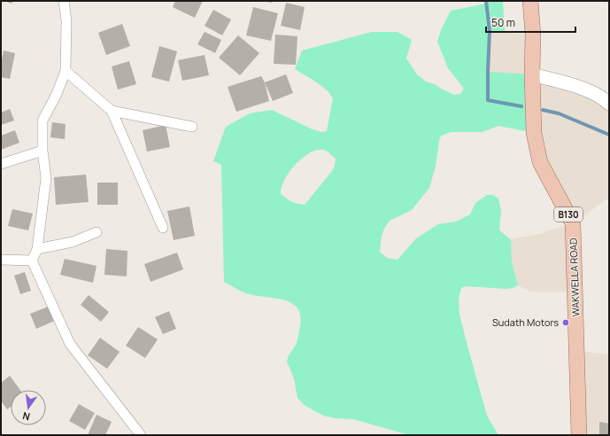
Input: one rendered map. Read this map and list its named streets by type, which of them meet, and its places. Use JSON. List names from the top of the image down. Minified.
{"streets":{"main road":["B130","WAKWELLA ROAD"]},"places":["Sudath Motors"],"scale_bar":"50 m","north":"bottom"}
